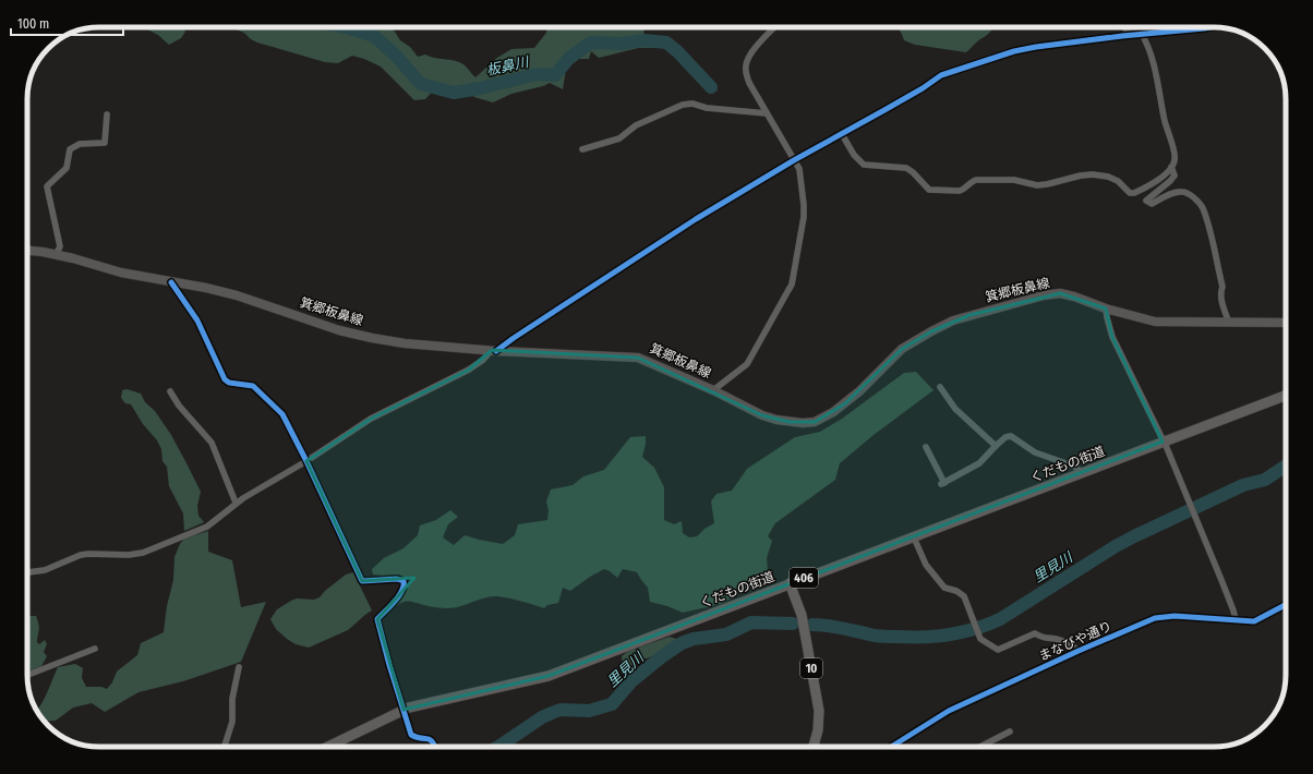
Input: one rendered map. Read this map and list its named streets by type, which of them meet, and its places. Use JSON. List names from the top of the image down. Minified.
{"streets":{"highway":["くだもの街道","406"],"main road":["箕郷板鼻線","10"],"street":["まなびや通り"]},"crossings":[["くだもの街道","10"]],"water":["板鼻川","里見川"],"scale_bar":"100 m"}
